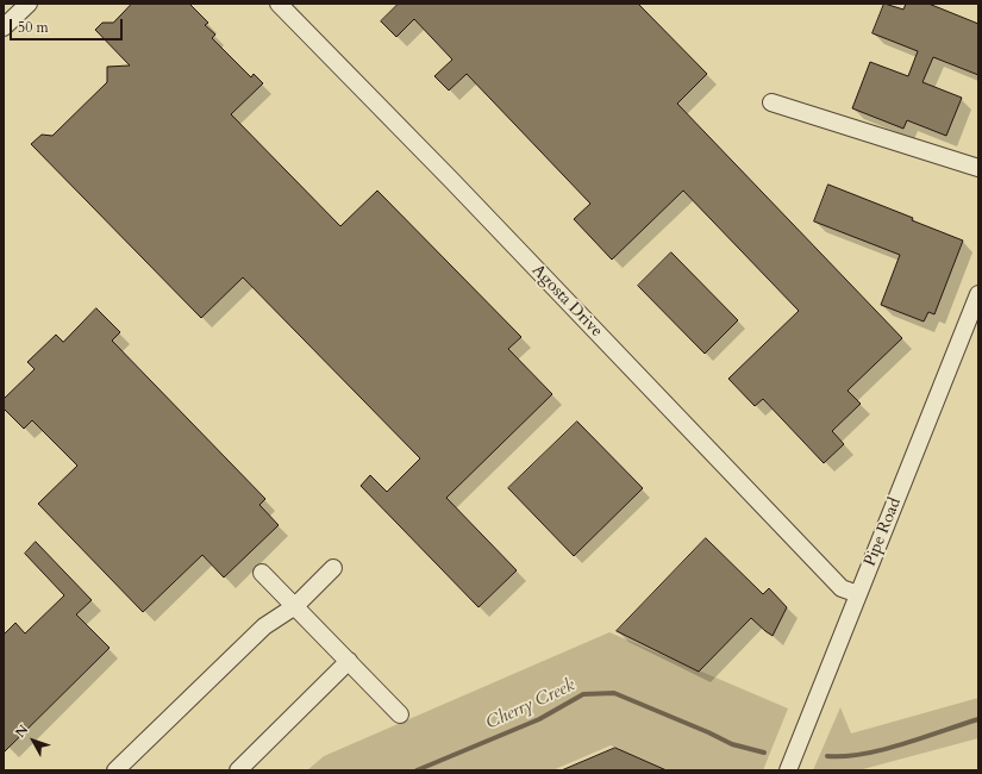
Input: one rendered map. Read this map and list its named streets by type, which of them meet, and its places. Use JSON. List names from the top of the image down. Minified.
{"streets":{"street":["Agosta Drive","Pipe Road"]},"crossings":[["Agosta Drive","Pipe Road"]],"water":["Cherry Creek"],"scale_bar":"50 m","north":"top left"}
